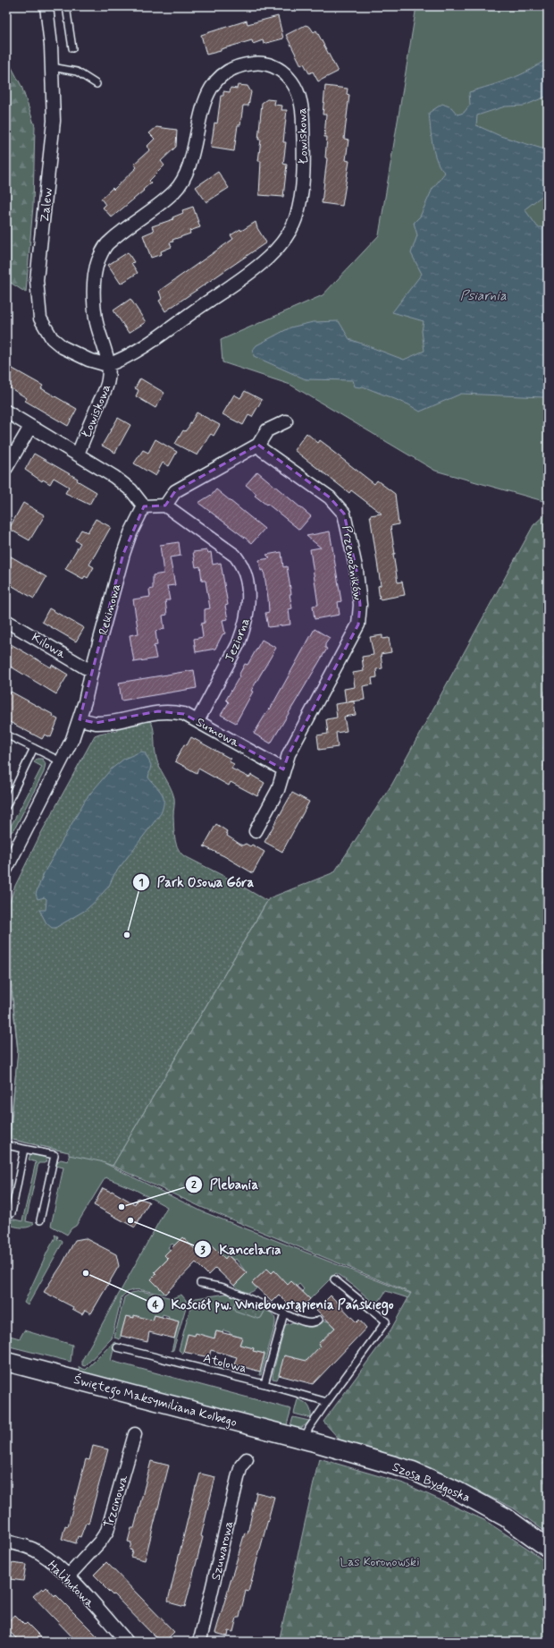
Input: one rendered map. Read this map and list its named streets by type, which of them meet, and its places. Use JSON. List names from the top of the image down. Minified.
{"streets":{"main road":["Świętego Maksymiliana Kolbego","Szosa Bydgoska"],"street":["Łowiskowa","Zalew","Przewoźników","Rekinowa","Jeziorna","Kilowa","Sumowa","Trzcinowa","Szuwarowa","Halibutowa"],"lane":["Atolowa"]},"crossings":[["Łowiskowa","Zalew"],["Przewoźników","Sumowa"],["Rekinowa","Kilowa"],["Rekinowa","Sumowa"],["Jeziorna","Sumowa"],["Świętego Maksymiliana Kolbego","Szosa Bydgoska"],["Trzcinowa","Halibutowa"]],"water":["Psiarnia"],"parks":["Las Koronowski"],"places":["Park Osowa Góra","Plebania","Kancelaria","Kościół pw. Wniebowstąpienia Pańskiego"]}
